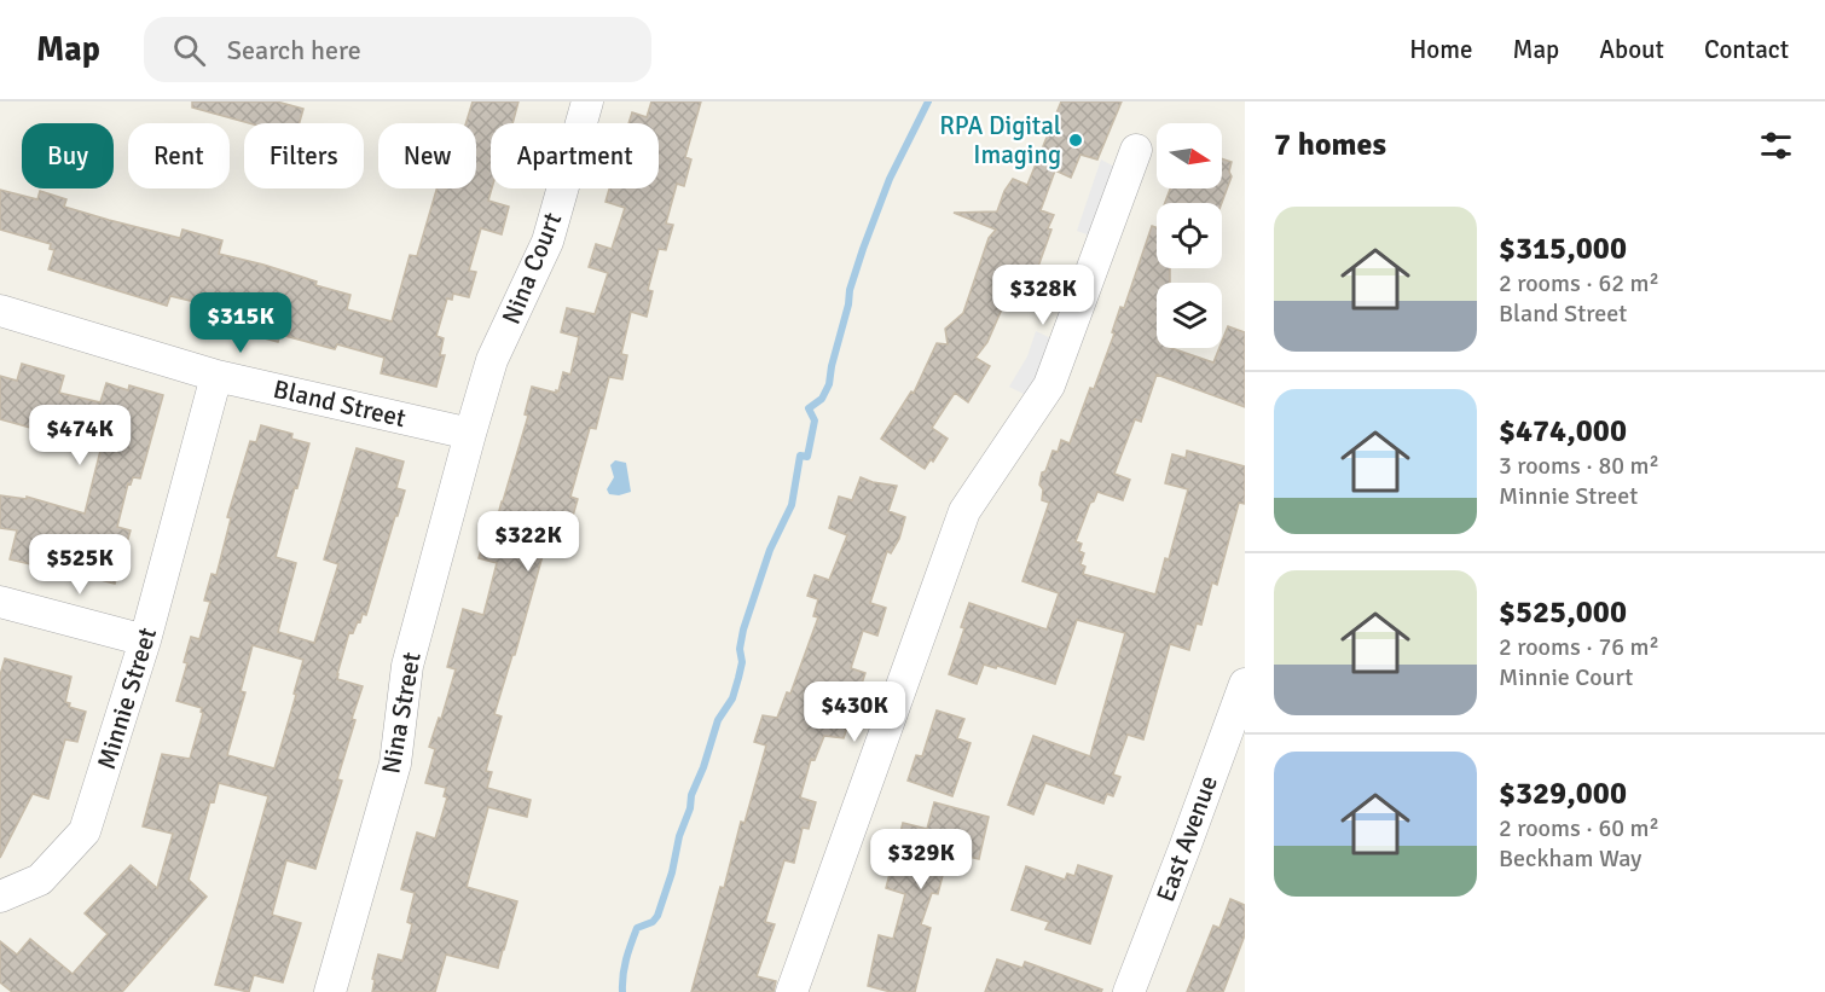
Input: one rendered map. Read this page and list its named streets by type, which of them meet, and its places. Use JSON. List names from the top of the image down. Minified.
{"streets":{"street":["Nina Court","Bland Street","Minnie Street","Nina Street","East Avenue"]},"crossings":[["Nina Court","Bland Street"],["Nina Court","Nina Street"],["Bland Street","Minnie Street"],["Bland Street","Nina Street"]],"places":["RPA Digital Imaging"],"north":"right","page":{"header":"Map","search":"Search here","nav":["Home","Map","About","Contact"],"heading":"7 homes","chip":["Buy","Rent","Filters","New","Apartment"],"list":[{"name":"$315,000","note":"2 rooms · 62 m² · Bland Street"},{"name":"$474,000","note":"3 rooms · 80 m² · Minnie Street"},{"name":"$525,000","note":"2 rooms · 76 m² · Minnie Court"},{"name":"$329,000","note":"2 rooms · 60 m² · Beckham Way"}],"price":["$328K","$315K","$474K","$322K","$525K","$430K","$329K"]}}
